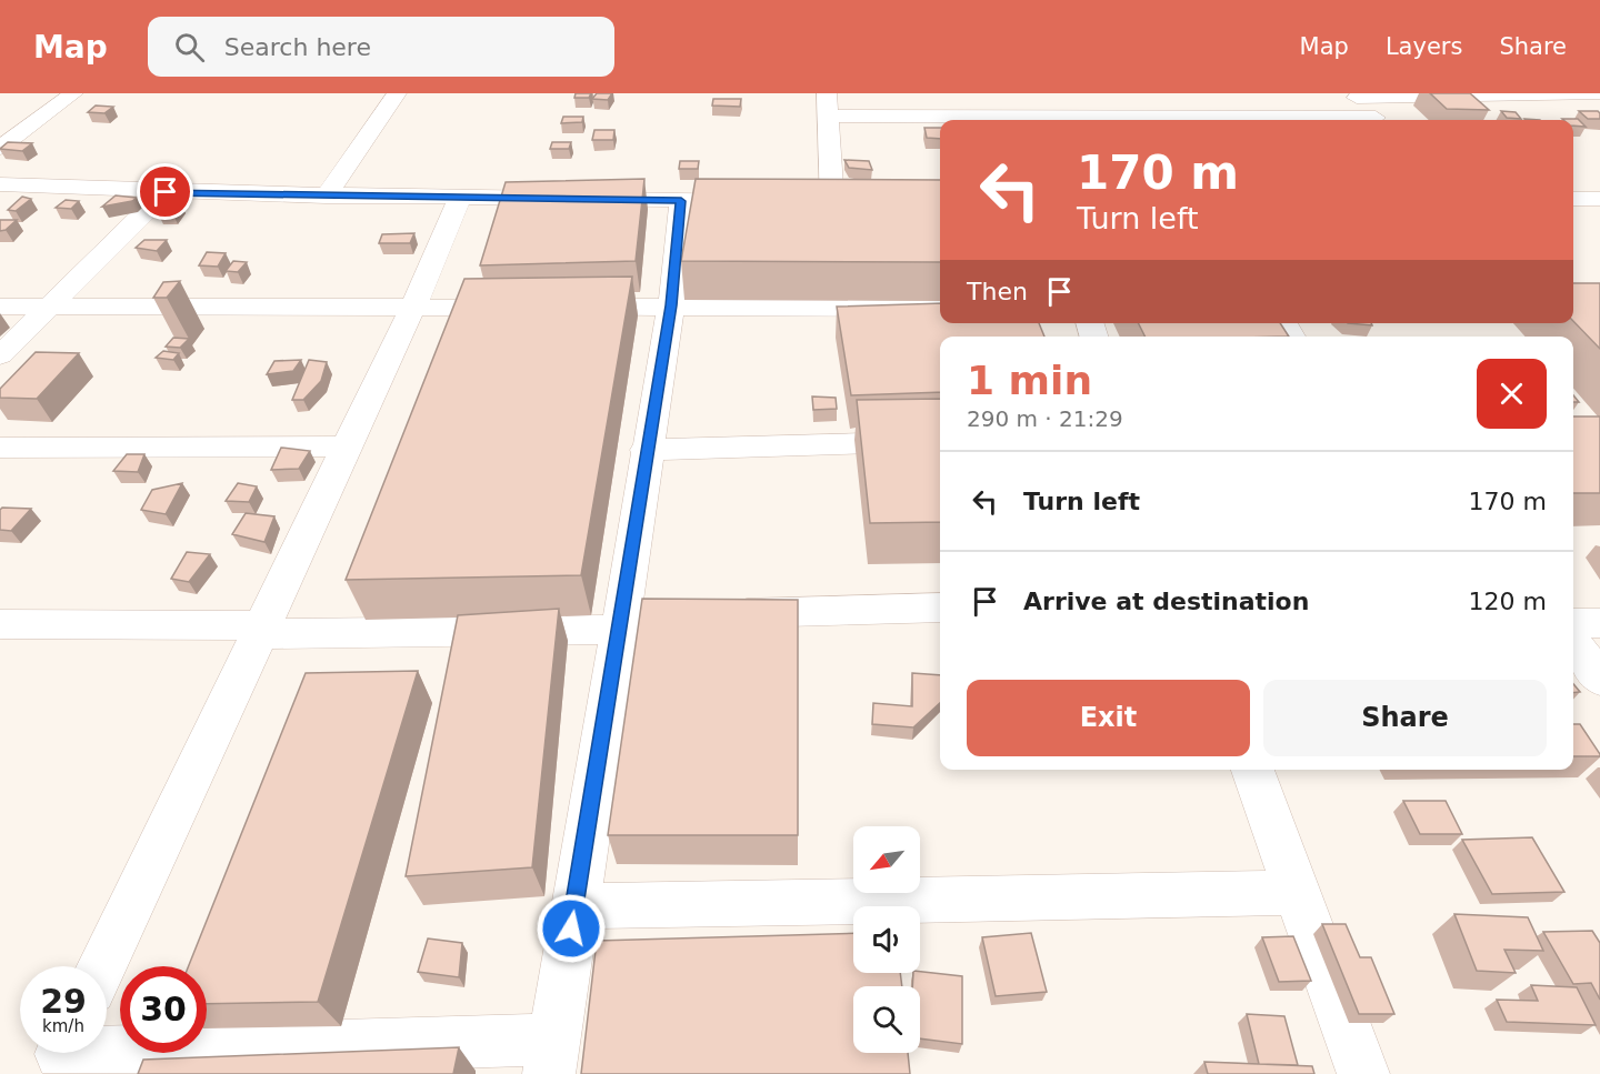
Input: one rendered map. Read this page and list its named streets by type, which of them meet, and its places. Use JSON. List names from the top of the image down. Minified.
{"north":"bottom left","page":{"header":"Map","search":"Search here","nav":["Map","Layers","Share"],"turn":["170 m","Turn left"],"then":"Then","heading":["1 min","290 m · 21:29"],"list":[{"name":"Turn left","value":"170 m"},{"name":"Arrive at destination","value":"120 m"}],"buttons":["Exit","Share"],"speed":"29 km/h","limit":"30"}}
